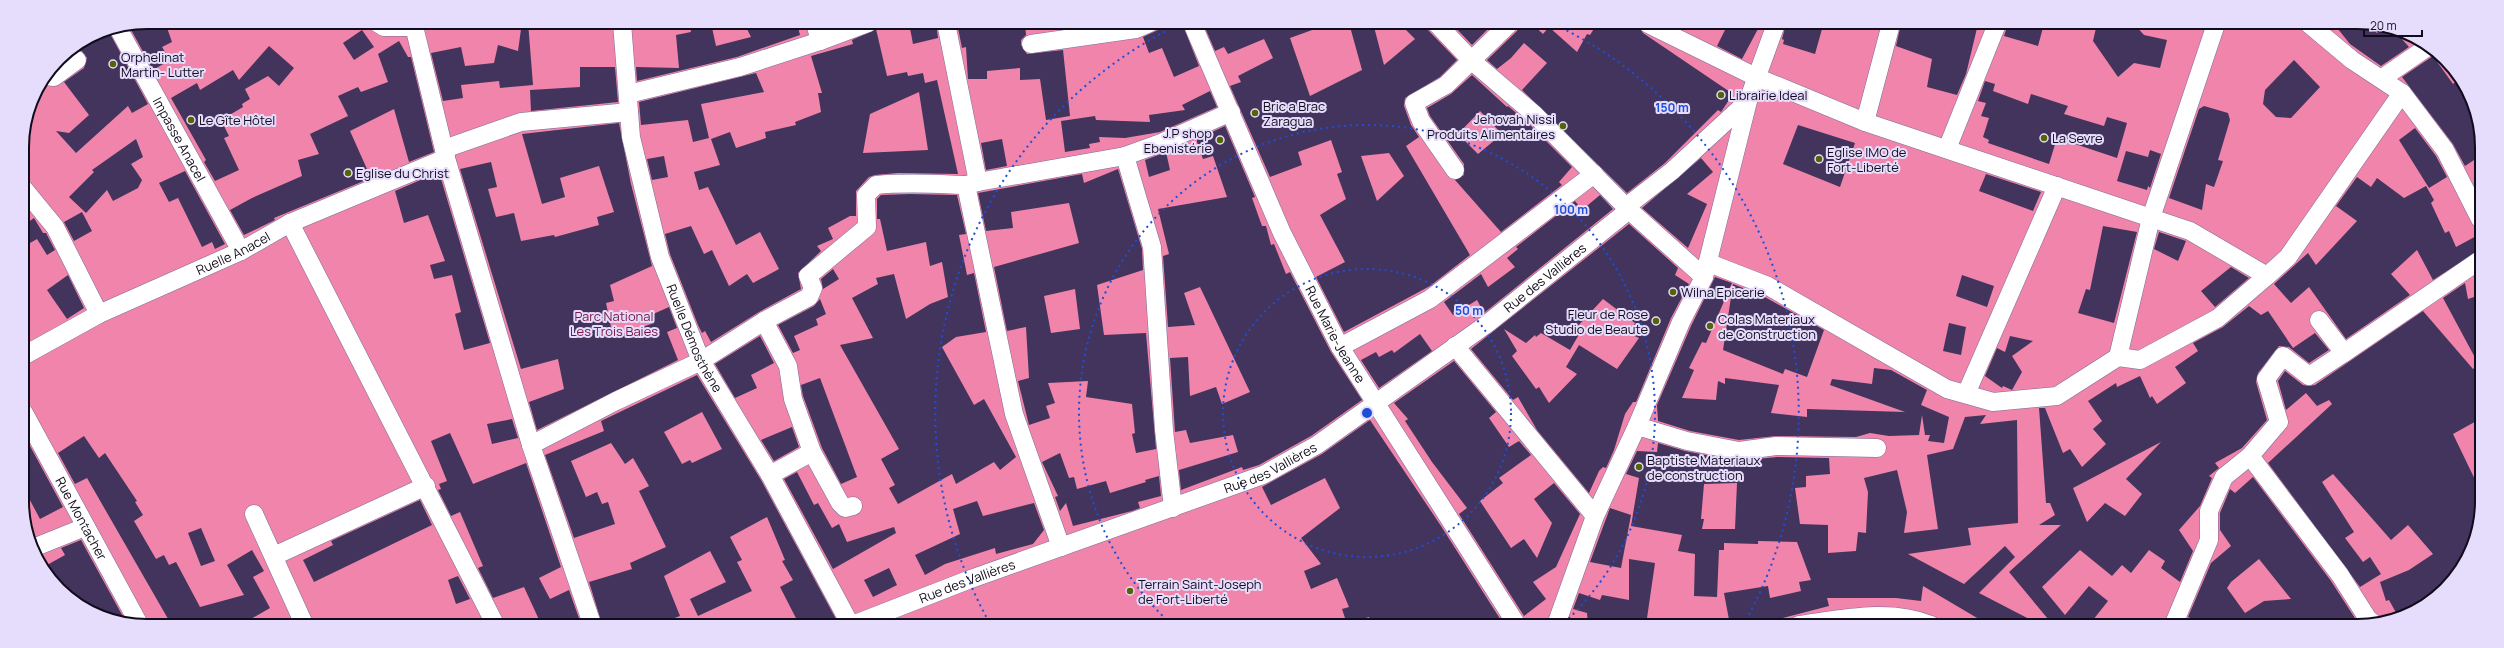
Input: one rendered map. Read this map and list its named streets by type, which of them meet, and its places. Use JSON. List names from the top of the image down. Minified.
{"streets":{"street":["Impasse Anacel","Ruelle Anacel","Rue des Vallières","Rue Marie-Jeanne","Ruelle Démosthène","Rue Montacher"]},"crossings":[["Impasse Anacel","Ruelle Anacel"],["Ruelle Anacel","Ruelle Démosthène"],["Rue des Vallières","Rue Marie-Jeanne"]],"parks":["Parc National Les Trois Baies"],"places":["Orphelinat Martin- Lutter","Librairie Ideal","Bric a Brac Zaragua","Le Gîte Hôtel","Jehovah Nissi Produits Alimentaires","La Sevre","J.P shop Ebenistérie","Eglise IMO de Fort-Liberté","Eglise du Christ","Wilna Epicerie","Fleur de Rose Studio de Beaute","Colas Materiaux de Construction","Baptiste Materiaux de construction","Terrain Saint-Joseph de Fort-Liberté"],"scale_bar":"20 m","rings":["150 m","100 m","50 m"]}
